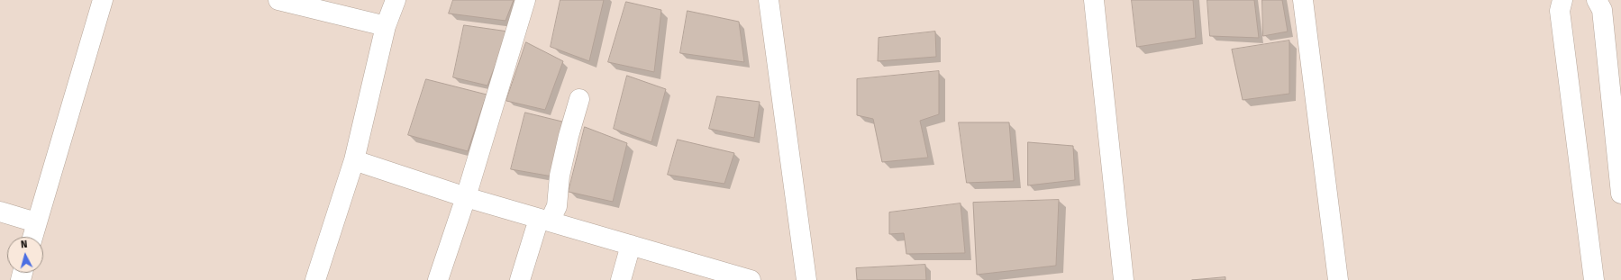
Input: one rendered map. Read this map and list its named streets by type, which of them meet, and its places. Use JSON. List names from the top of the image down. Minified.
{"north":"top"}
